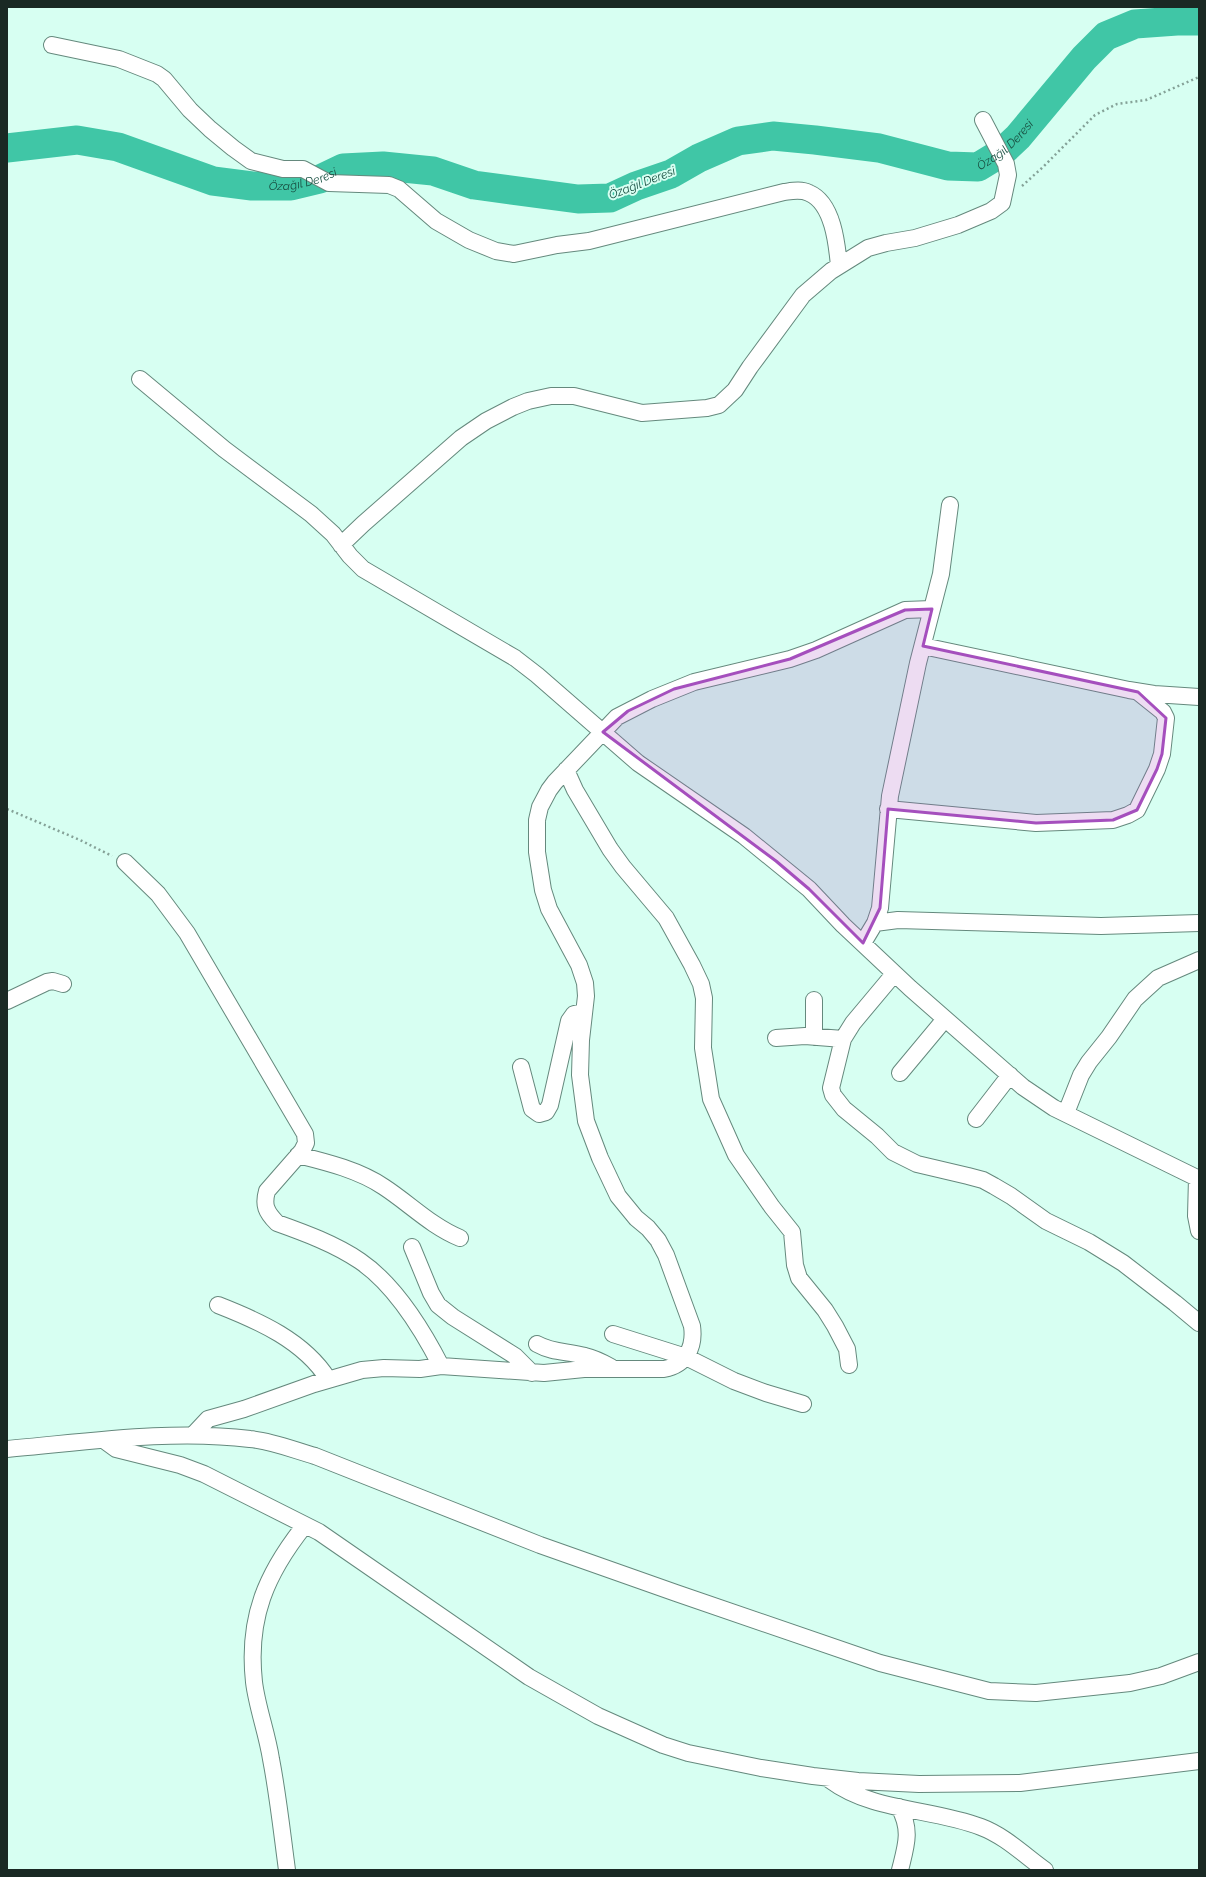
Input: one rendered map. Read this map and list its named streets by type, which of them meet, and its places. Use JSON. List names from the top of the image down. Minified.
{"water":["Özağıl Deresi"]}
